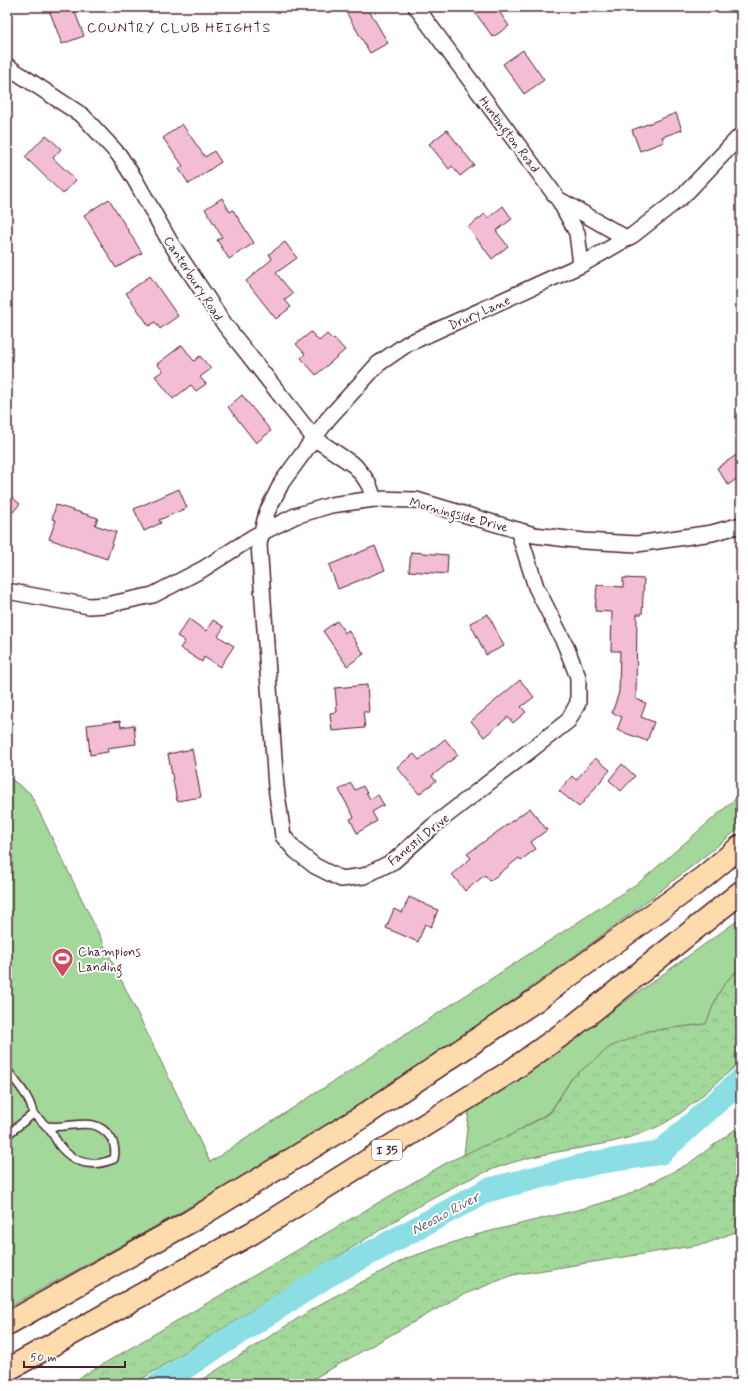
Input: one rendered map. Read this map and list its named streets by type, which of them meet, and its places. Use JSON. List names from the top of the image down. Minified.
{"streets":{"highway":["I 35"],"street":["Huntington Road","Canterbury Road","Drury Lane","Morningside Drive","Fanestil Drive"]},"crossings":[["Huntington Road","Drury Lane"],["Canterbury Road","Drury Lane"],["Canterbury Road","Morningside Drive"],["Drury Lane","Morningside Drive"],["Drury Lane","Fanestil Drive"],["Morningside Drive","Fanestil Drive"]],"districts":["COUNTRY CLUB HEIGHTS"],"water":["Neosho River"],"places":{"sports":["Champions Landing"]},"scale_bar":"50 m"}
